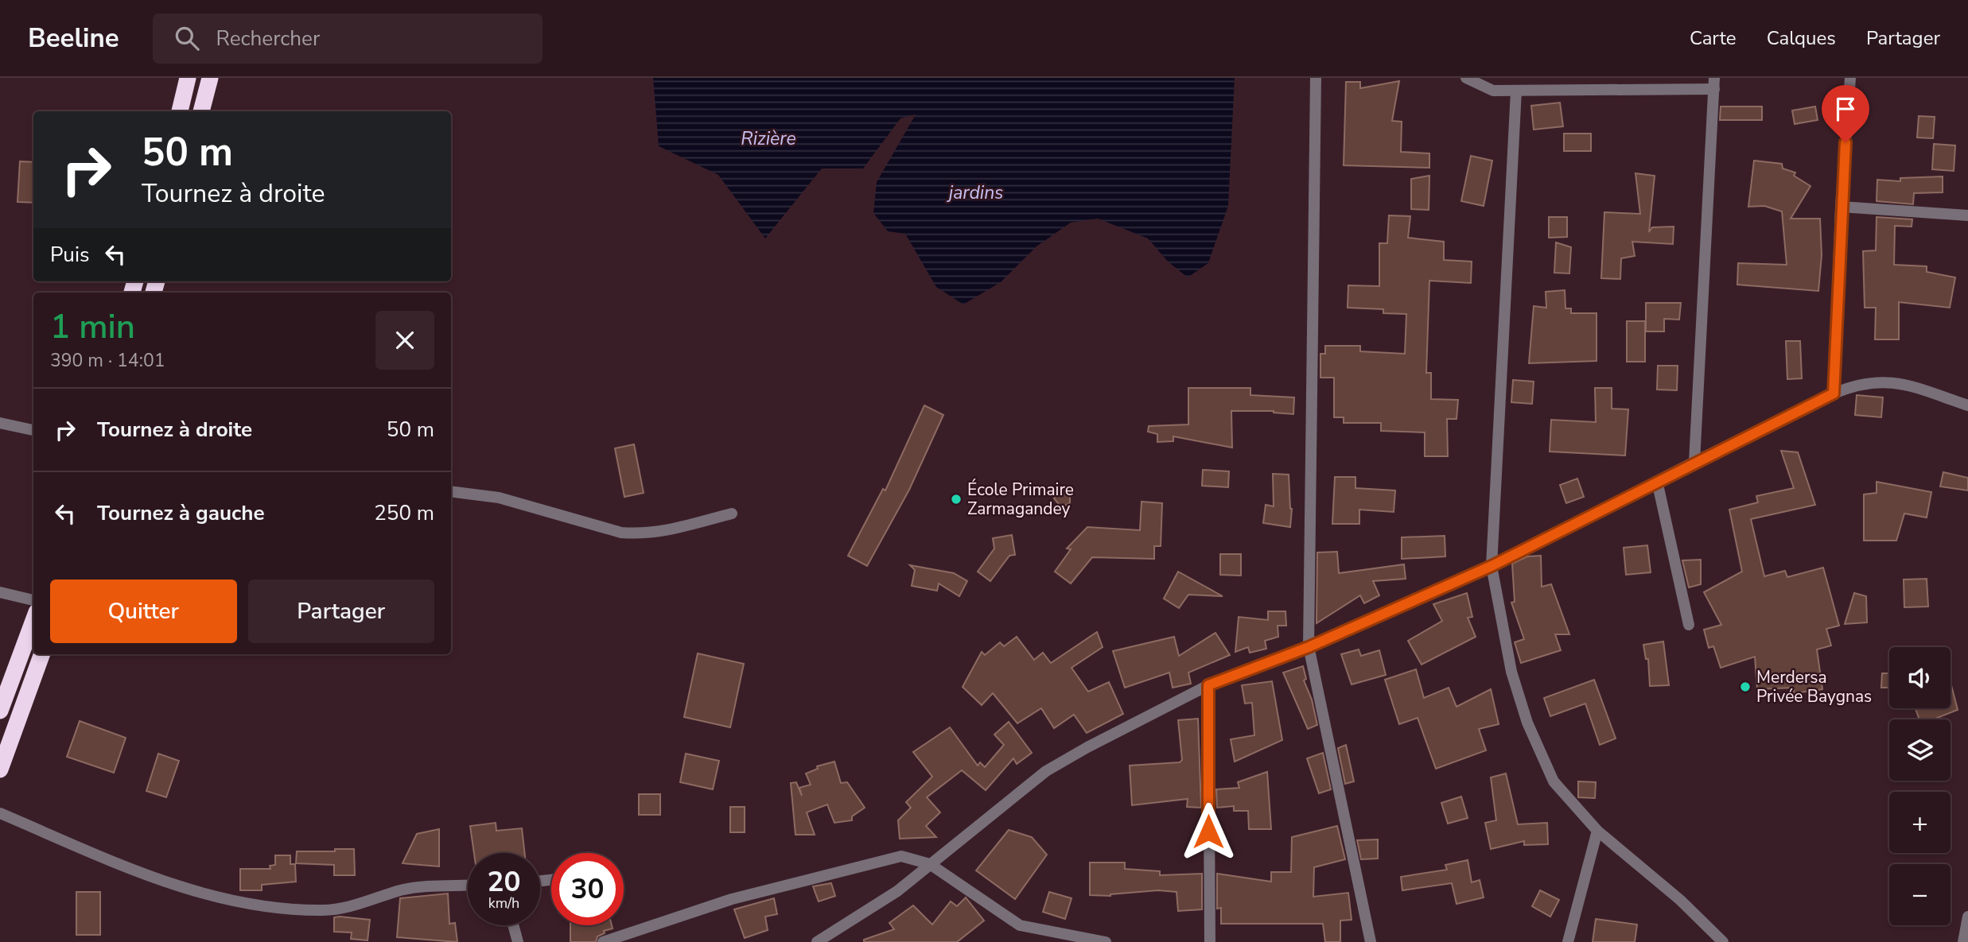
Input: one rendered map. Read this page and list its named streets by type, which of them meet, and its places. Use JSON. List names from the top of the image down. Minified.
{"water":["Rizière","jardins"],"places":["École Primaire Zarmagandey","Merdersa Privée Baygnas"],"page":{"header":"Beeline","search":"Rechercher","nav":["Carte","Calques","Partager"],"turn":["50 m","Tournez à droite"],"then":"Puis","heading":["1 min","390 m · 14:01"],"list":[{"name":"Tournez à droite","value":"50 m"},{"name":"Tournez à gauche","value":"250 m"}],"buttons":["Quitter","Partager"],"map_buttons":["+","−"],"speed":"20 km/h","limit":"30"}}
